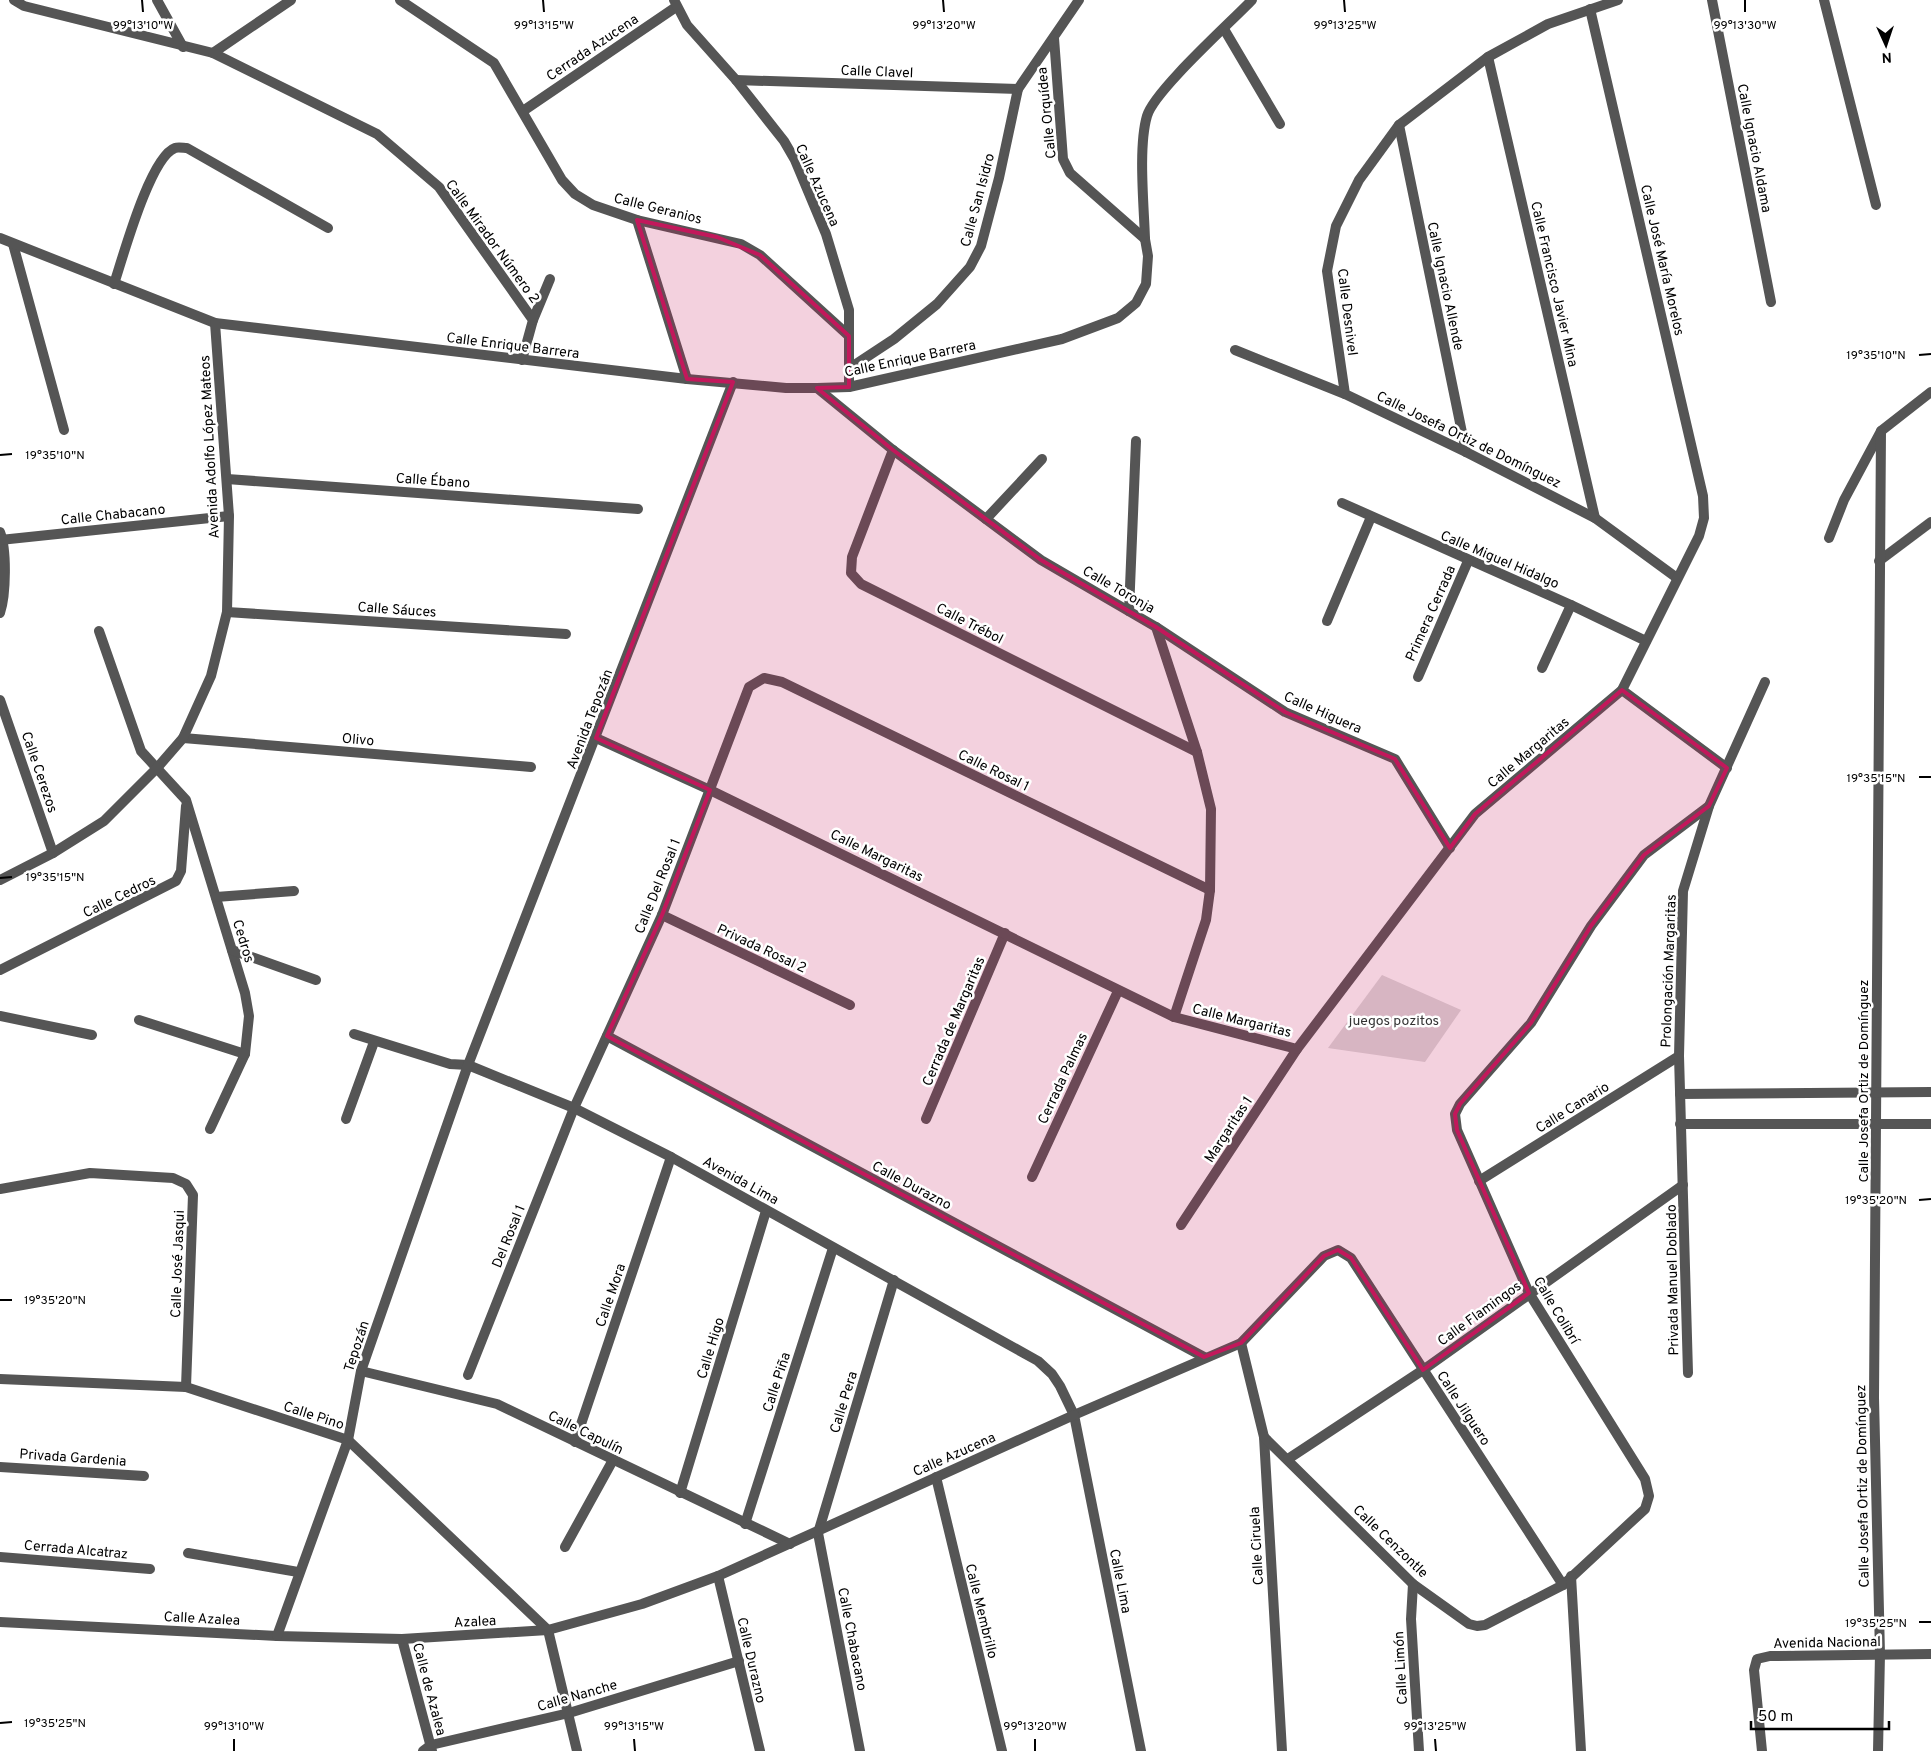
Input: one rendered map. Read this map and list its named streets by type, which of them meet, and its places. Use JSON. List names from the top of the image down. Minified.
{"streets":{"street":["Cerrada Azucena","Calle Clavel","Calle Orquídea","Calle Ignacio Aldama","Calle Azucena","Calle San Isidro","Calle Geranios","Calle Mirador Número 2","Calle José María Morelos","Calle Francisco Javier Mina","Calle Ignacio Allende","Calle Desnivel","Calle Enrique Barrera","Calle Josefa Ortiz de Domínguez","Avenida Adolfo López Mateos","Calle Ébano","Calle Chabacano","Calle Miguel Hidalgo","Calle Toronja","Calle Sáuces","Primera Cerrada","Calle Trébol","Calle Higuera","Avenida Tepozán","Olivo","Calle Margaritas","Calle Rosal 1","Calle Cerezos","Calle Del Rosal 1","Calle Cedros","Cedros","Privada Rosal 2","Prolongación Margaritas","Cerrada de Margaritas","Cerrada Palmas","Calle Canario","Margaritas 1","Avenida Lima","Calle Durazno","Del Rosal 1","Calle José Jasqui","Privada Manuel Doblado","Calle Mora","Calle Colibrí","Calle Flamingos","Tepozán","Calle Higo","Calle Piña","Calle Pera","Calle Jilguero","Calle Pino","Calle Capulín","Privada Gardenia","Calle Cenzontle","Calle Ciruela","Cerrada Alcatraz","Calle Lima","Calle Membrillo","Calle Azalea","Azalea","Avenida Nacional","Calle Limón","Calle de Azalea","Calle Nanche"]},"crossings":[["Cerrada Azucena","Calle Azucena"],["Cerrada Azucena","Calle Geranios"],["Calle Clavel","Calle Azucena"],["Calle Clavel","Calle San Isidro"],["Calle Orquídea","Calle San Isidro"],["Calle Orquídea","Calle Enrique Barrera"],["Calle Azucena","Calle San Isidro"],["Calle Azucena","Calle Geranios"],["Calle Azucena","Calle Enrique Barrera"],["Calle Azucena","Calle Chabacano"],["Calle Azucena","Avenida Lima"],["Calle Azucena","Calle Durazno"],["Calle Azucena","Calle Pera"],["Calle Azucena","Calle Jilguero"],["Calle Azucena","Calle Pino"],["Calle Azucena","Calle Capulín"],["Calle Azucena","Calle Ciruela"],["Calle Azucena","Calle Lima"],["Calle Azucena","Calle Membrillo"],["Calle Azucena","Azalea"],["Calle Mirador Número 2","Calle Enrique Barrera"],["Calle José María Morelos","Calle Desnivel"],["Calle José María Morelos","Calle Margaritas"],["Calle Francisco Javier Mina","Calle Desnivel"],["Calle Francisco Javier Mina","Calle Josefa Ortiz de Domínguez"],["Calle Ignacio Allende","Calle Desnivel"],["Calle Ignacio Allende","Calle Josefa Ortiz de Domínguez"],["Calle Desnivel","Calle Josefa Ortiz de Domínguez"],["Calle Enrique Barrera","Avenida Adolfo López Mateos"],["Calle Enrique Barrera","Calle Toronja"],["Calle Enrique Barrera","Avenida Tepozán"],["Calle Josefa Ortiz de Domínguez","Calle Margaritas"],["Calle Josefa Ortiz de Domínguez","Avenida Nacional"],["Avenida Adolfo López Mateos","Calle Ébano"],["Avenida Adolfo López Mateos","Calle Chabacano"],["Avenida Adolfo López Mateos","Calle Sáuces"],["Avenida Adolfo López Mateos","Olivo"],["Avenida Adolfo López Mateos","Calle Cerezos"],["Avenida Adolfo López Mateos","Cedros"],["Calle Chabacano","Calle Pera"],["Calle Miguel Hidalgo","Primera Cerrada"],["Calle Miguel Hidalgo","Calle Margaritas"],["Calle Toronja","Calle Trébol"],["Calle Toronja","Calle Higuera"],["Calle Toronja","Calle Margaritas"],["Calle Toronja","Calle Rosal 1"],["Calle Higuera","Calle Margaritas"],["Avenida Tepozán","Calle Margaritas"],["Avenida Tepozán","Avenida Lima"],["Avenida Tepozán","Tepozán"],["Calle Margaritas","Calle Del Rosal 1"],["Calle Margaritas","Cerrada de Margaritas"],["Calle Margaritas","Cerrada Palmas"],["Calle Margaritas","Margaritas 1"],["Calle Rosal 1","Calle Del Rosal 1"],["Calle Del Rosal 1","Privada Rosal 2"],["Calle Del Rosal 1","Avenida Lima"],["Calle Del Rosal 1","Calle Durazno"],["Calle Del Rosal 1","Del Rosal 1"],["Calle Cedros","Cedros"],["Prolongación Margaritas","Calle Canario"],["Prolongación Margaritas","Privada Manuel Doblado"],["Prolongación Margaritas","Calle Colibrí"],["Prolongación Margaritas","Calle Flamingos"],["Calle Canario","Calle Colibrí"],["Avenida Lima","Del Rosal 1"],["Avenida Lima","Calle Mora"],["Avenida Lima","Tepozán"],["Avenida Lima","Calle Higo"],["Avenida Lima","Calle Piña"],["Avenida Lima","Calle Pera"],["Avenida Lima","Calle Lima"],["Calle Durazno","Calle Nanche"],["Calle José Jasqui","Calle Pino"],["Privada Manuel Doblado","Calle Flamingos"],["Calle Mora","Calle Capulín"],["Calle Colibrí","Calle Flamingos"],["Calle Colibrí","Calle Cenzontle"],["Calle Flamingos","Calle Jilguero"],["Calle Flamingos","Calle Cenzontle"],["Tepozán","Calle Pino"],["Tepozán","Calle Capulín"],["Tepozán","Calle Azalea"],["Calle Higo","Calle Capulín"],["Calle Piña","Calle Capulín"],["Calle Jilguero","Calle Cenzontle"],["Calle Pino","Azalea"],["Calle Cenzontle","Calle Ciruela"],["Calle Cenzontle","Calle Limón"],["Calle Azalea","Azalea"],["Calle Azalea","Calle de Azalea"],["Azalea","Calle de Azalea"],["Calle de Azalea","Calle Nanche"]],"parks":["juegos pozitos"],"scale_bar":"50 m","north":"bottom","coordinates":["99°13'10\"W","99°13'15\"W","99°13'20\"W","99°13'25\"W","99°13'30\"W","19°35'10\"N","19°35'15\"N","19°35'20\"N","19°35'25\"N"]}
